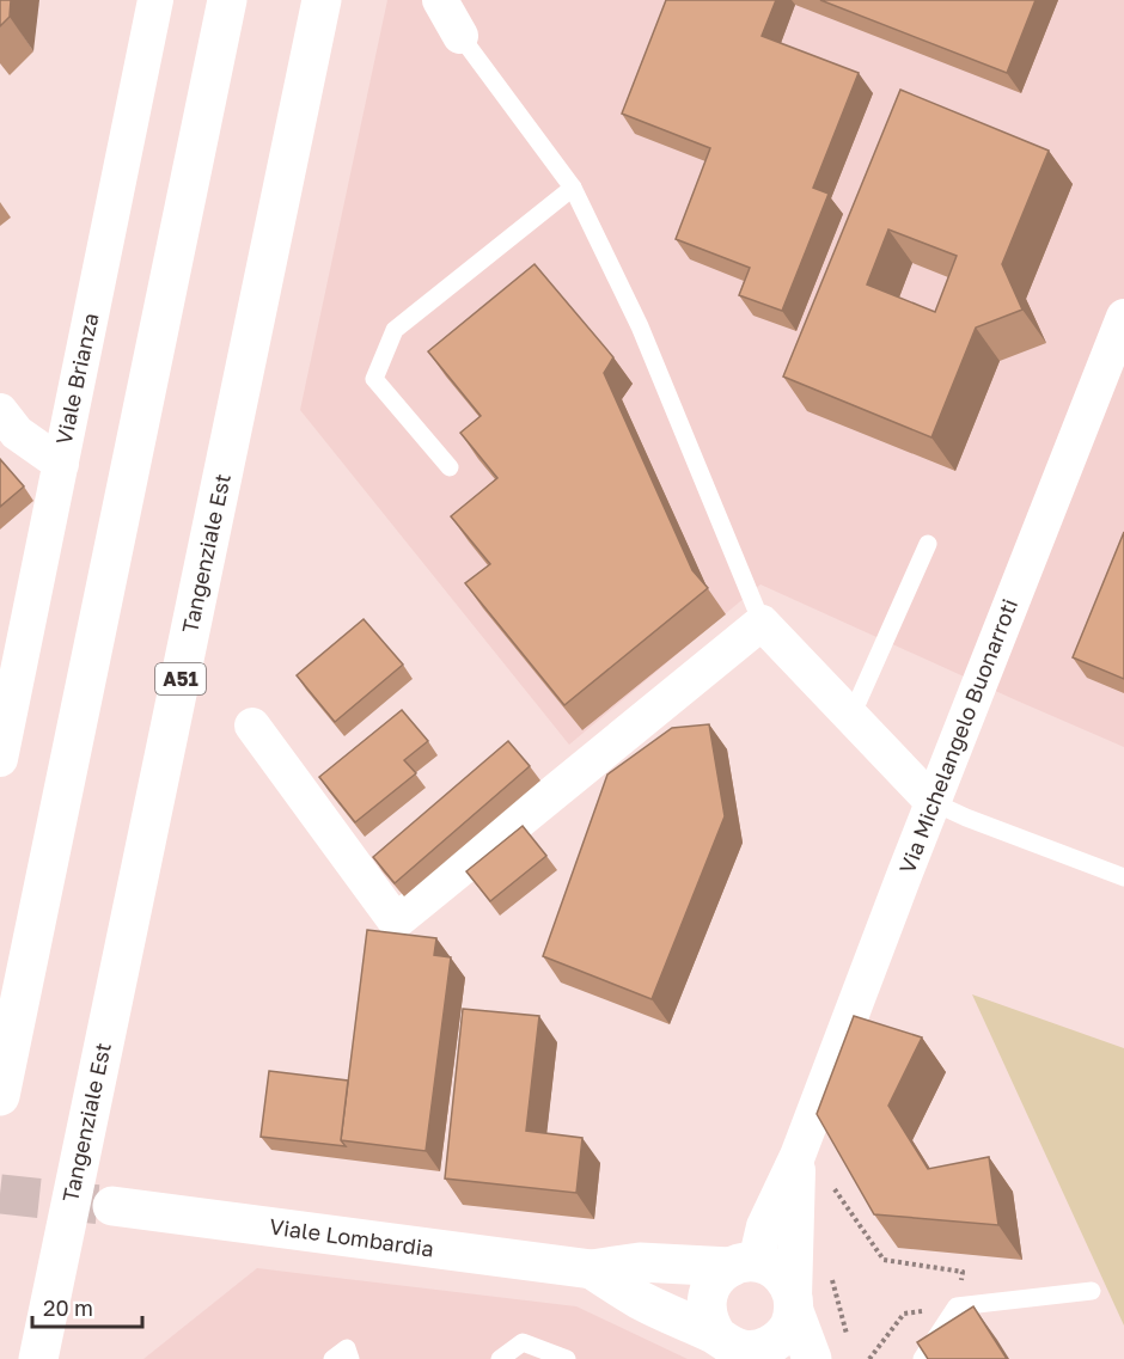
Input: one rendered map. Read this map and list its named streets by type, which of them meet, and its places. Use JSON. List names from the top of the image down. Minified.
{"streets":{"main road":["Tangenziale Est","A51","Viale Lombardia"],"street":["Viale Brianza","Via Michelangelo Buonarroti"]},"crossings":[["Via Michelangelo Buonarroti","Viale Lombardia"]],"scale_bar":"20 m"}
